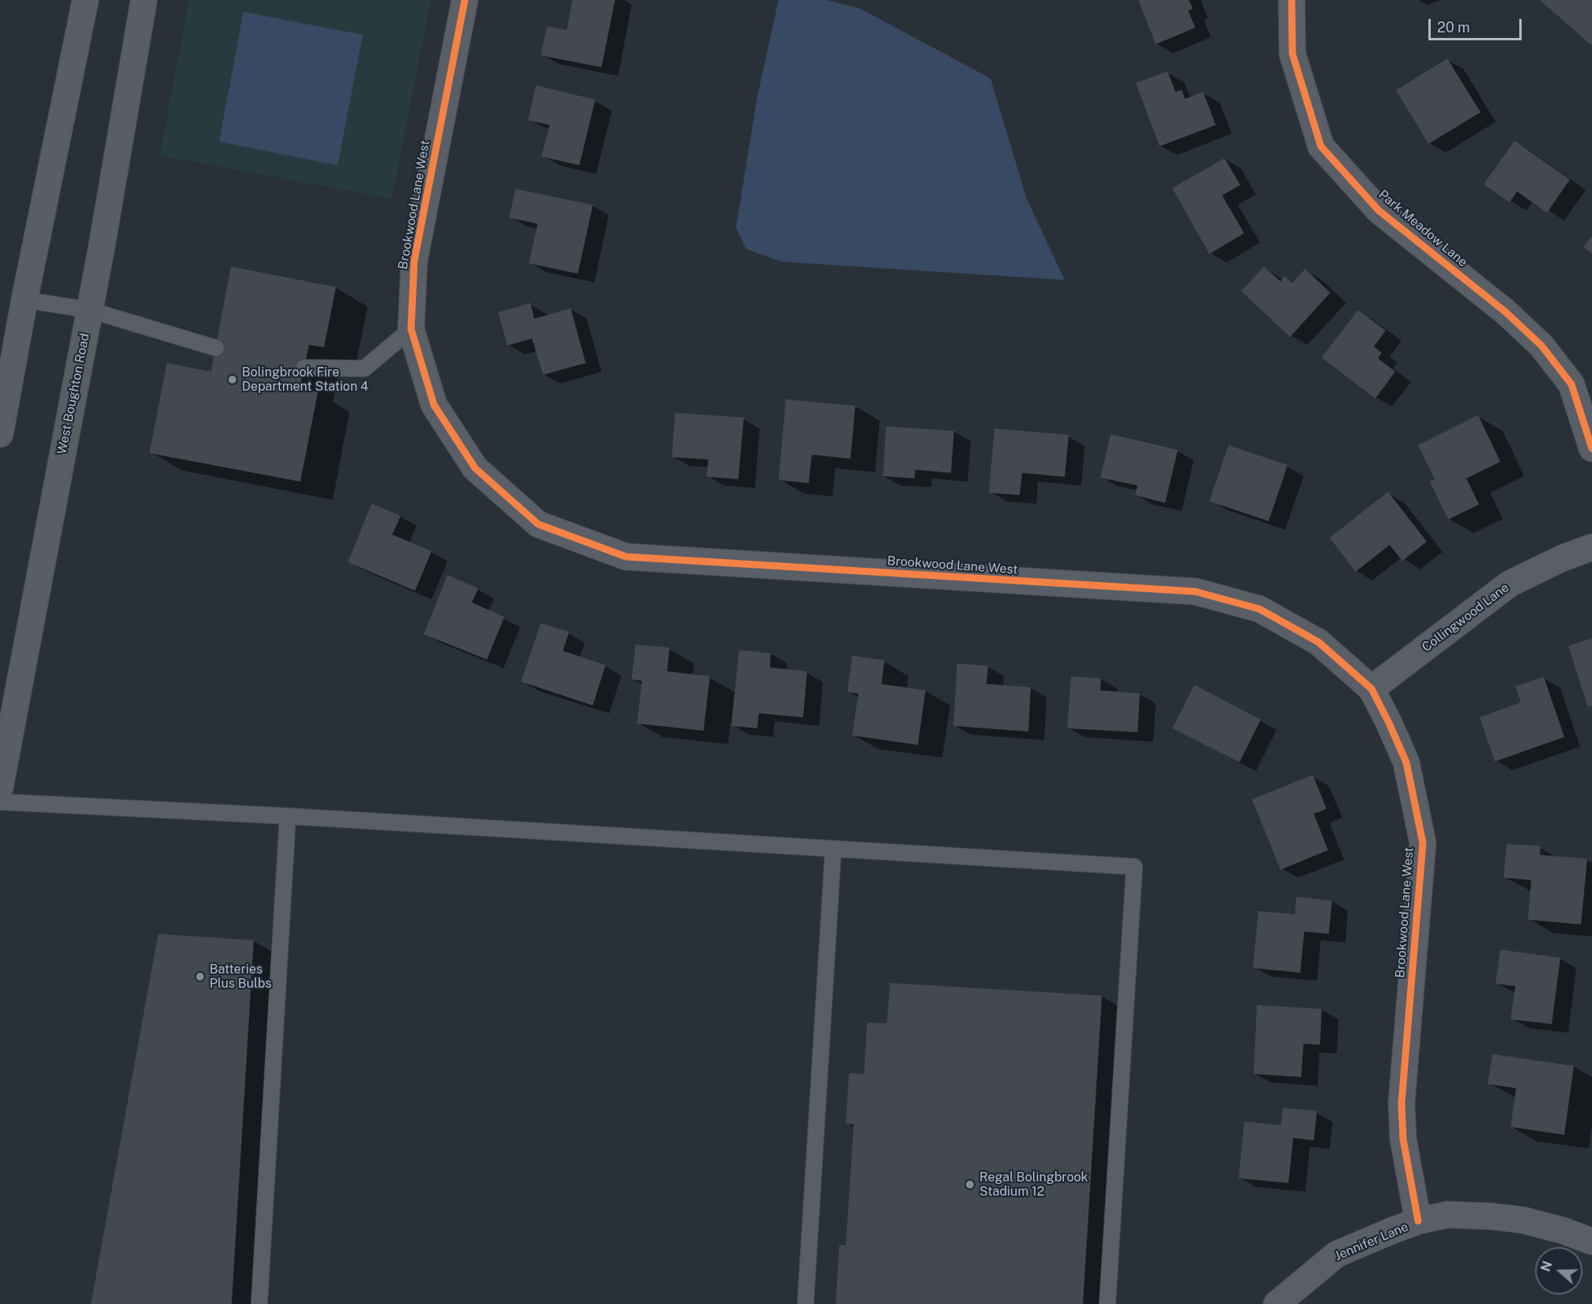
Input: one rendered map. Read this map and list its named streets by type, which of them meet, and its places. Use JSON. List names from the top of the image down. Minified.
{"streets":{"main road":["West Boughton Road"],"street":["Brookwood Lane West","Park Meadow Lane","Collingwood Lane","Jennifer Lane"]},"crossings":[["Brookwood Lane West","Collingwood Lane"],["Brookwood Lane West","Jennifer Lane"]],"places":["Bolingbrook Fire Department Station 4","Batteries Plus Bulbs","Regal Bolingbrook Stadium 12"],"scale_bar":"20 m","north":"left"}
